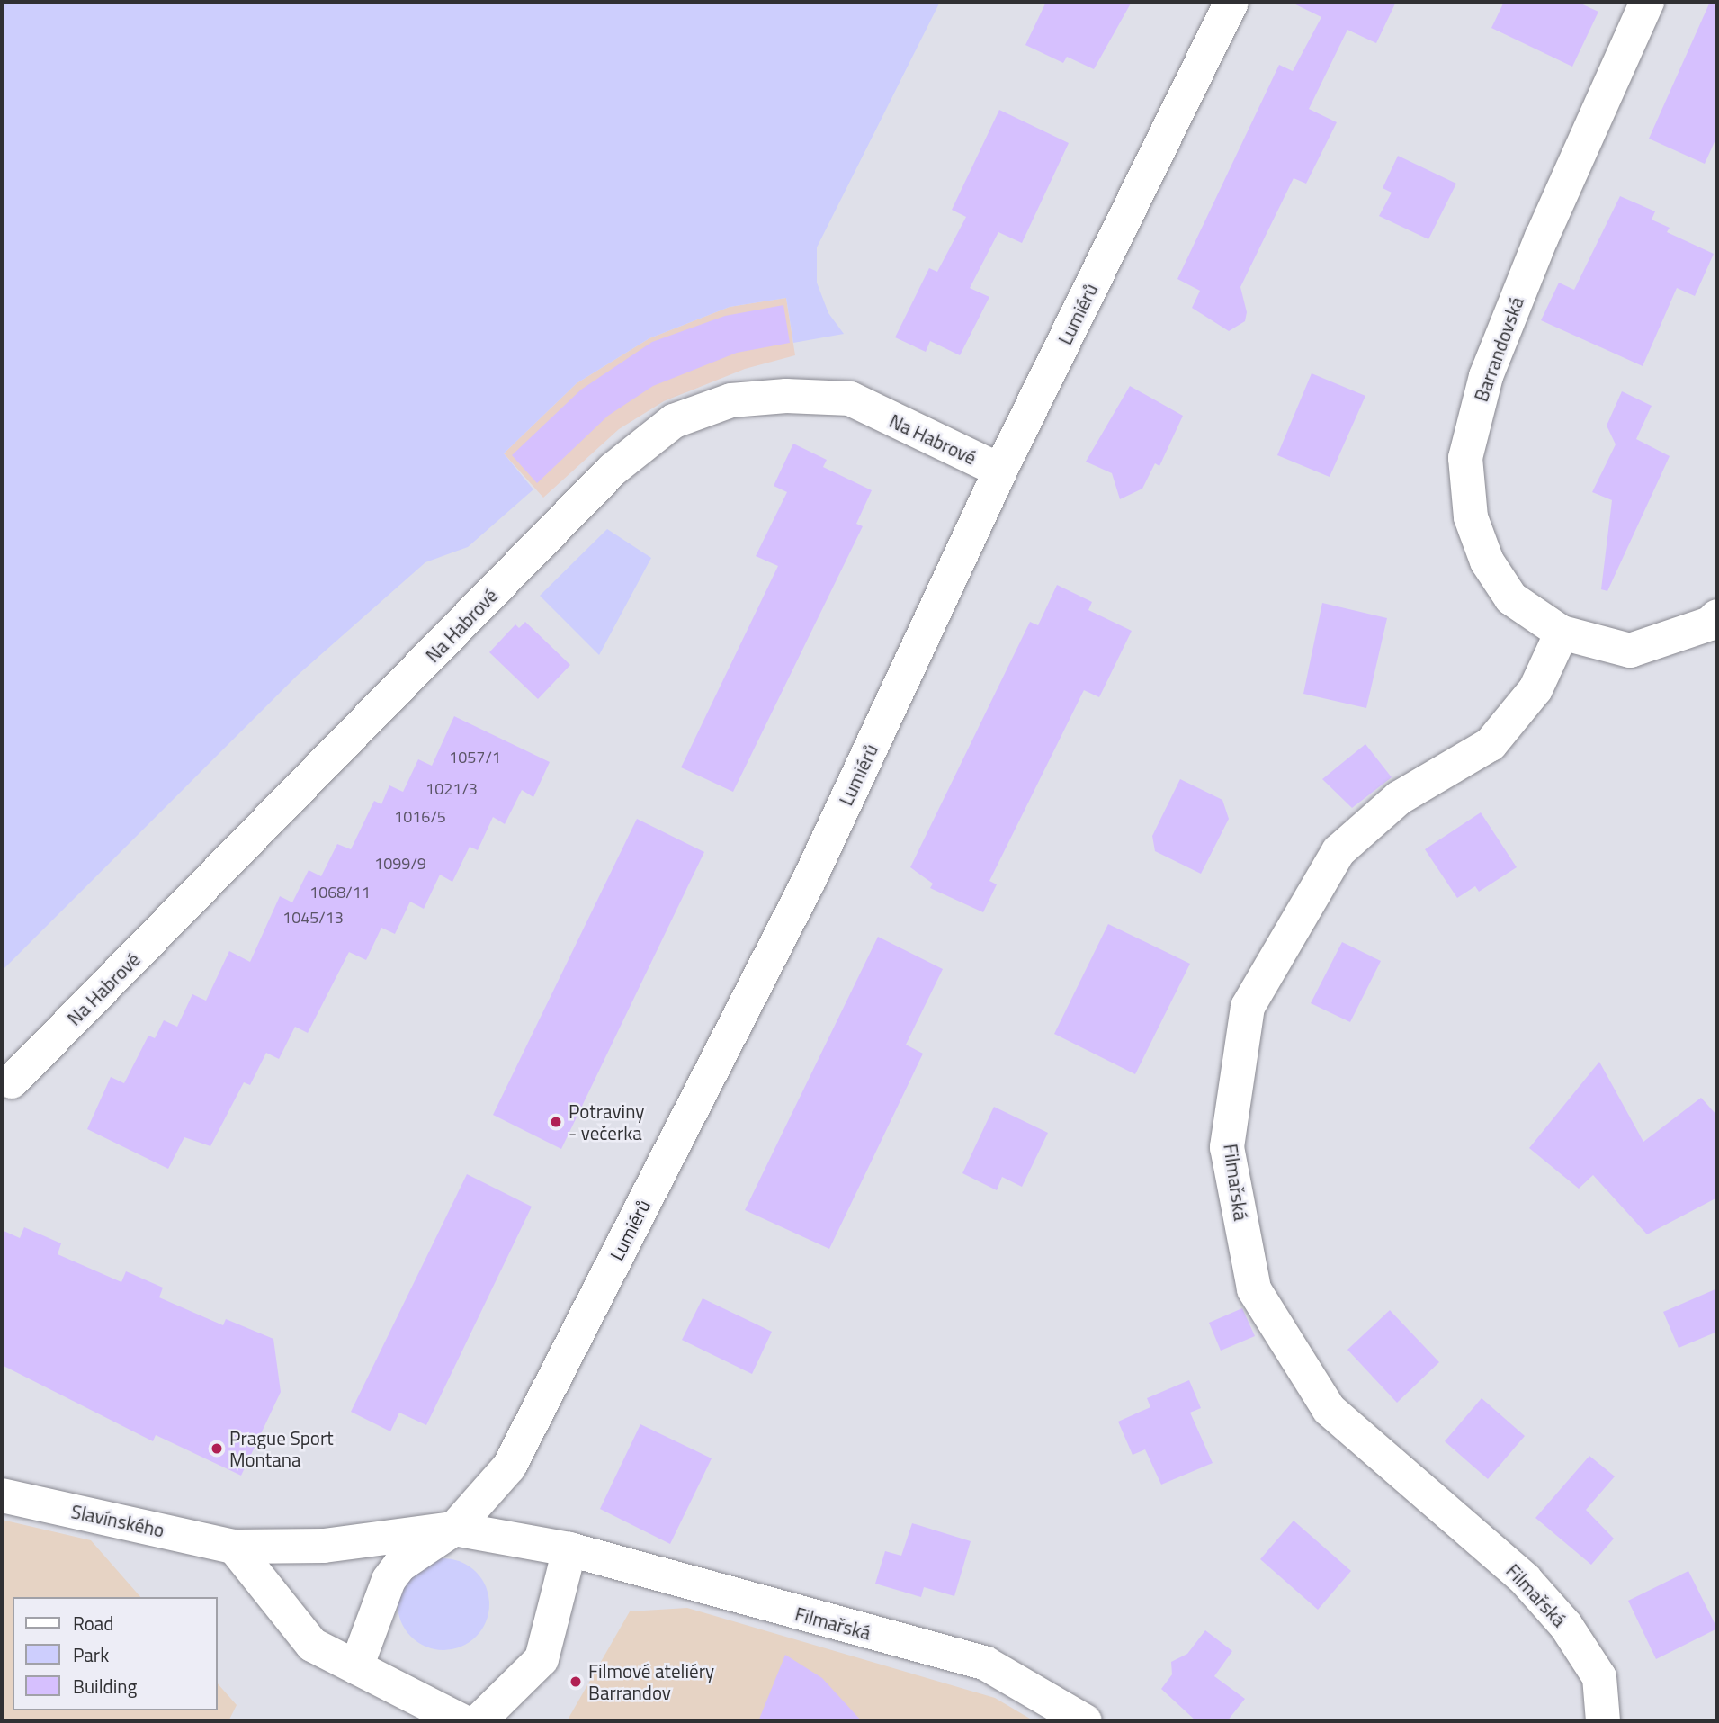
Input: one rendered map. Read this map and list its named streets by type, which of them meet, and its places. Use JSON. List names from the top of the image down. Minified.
{"streets":{"street":["Lumiérů","Barrandovská","Na Habrové","Filmařská","Slavínského"]},"crossings":[["Lumiérů","Na Habrové"],["Lumiérů","Filmařská"],["Lumiérů","Slavínského"],["Barrandovská","Filmařská"],["Filmařská","Slavínského"]],"places":["Potraviny - večerka","Prague Sport Montana","Filmové ateliéry Barrandov"],"house_numbers":["1057/1","1021/3","1016/5","1099/9","1068/11","1045/13"],"legend":["Road","Park","Building"]}
